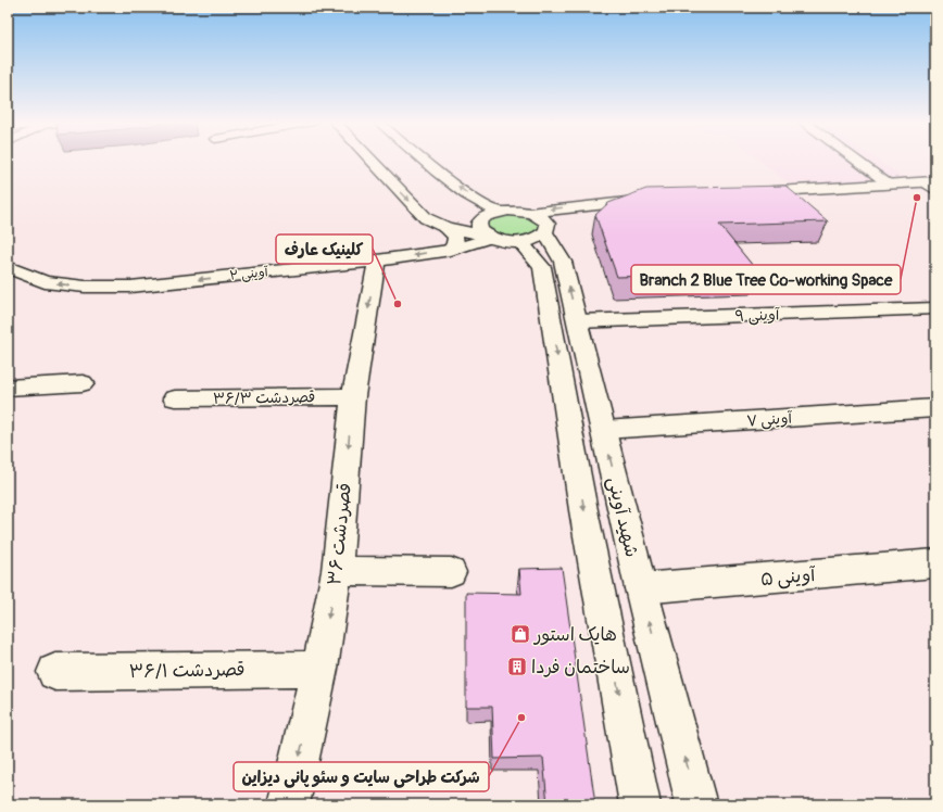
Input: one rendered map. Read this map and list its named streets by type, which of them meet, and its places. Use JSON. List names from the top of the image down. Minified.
{"streets":{"street":["۲ آوینی","۹ آوینی","۳۶/۳ قصردشت","۷ آوینی","شهید آوینی","۳۶ قصردشت","۵ آوینی","۳۶/۱ قصردشت"]},"crossings":[["۲ آوینی","۳۶ قصردشت"],["۹ آوینی","شهید آوینی"],["۳۶/۳ قصردشت","۳۶ قصردشت"],["۷ آوینی","شهید آوینی"],["شهید آوینی","۵ آوینی"],["۳۶ قصردشت","۳۶/۱ قصردشت"]],"one_way":["۲ آوینی","۳۶ قصردشت"],"places":{"other":["Branch 2 Blue Tree Co-working Space","کلینیک عارف","شرکت طراحی سایت و سئو پانی دیزاین"],"shop":["هایک استور"],"building":["ساختمان فردا"]}}
